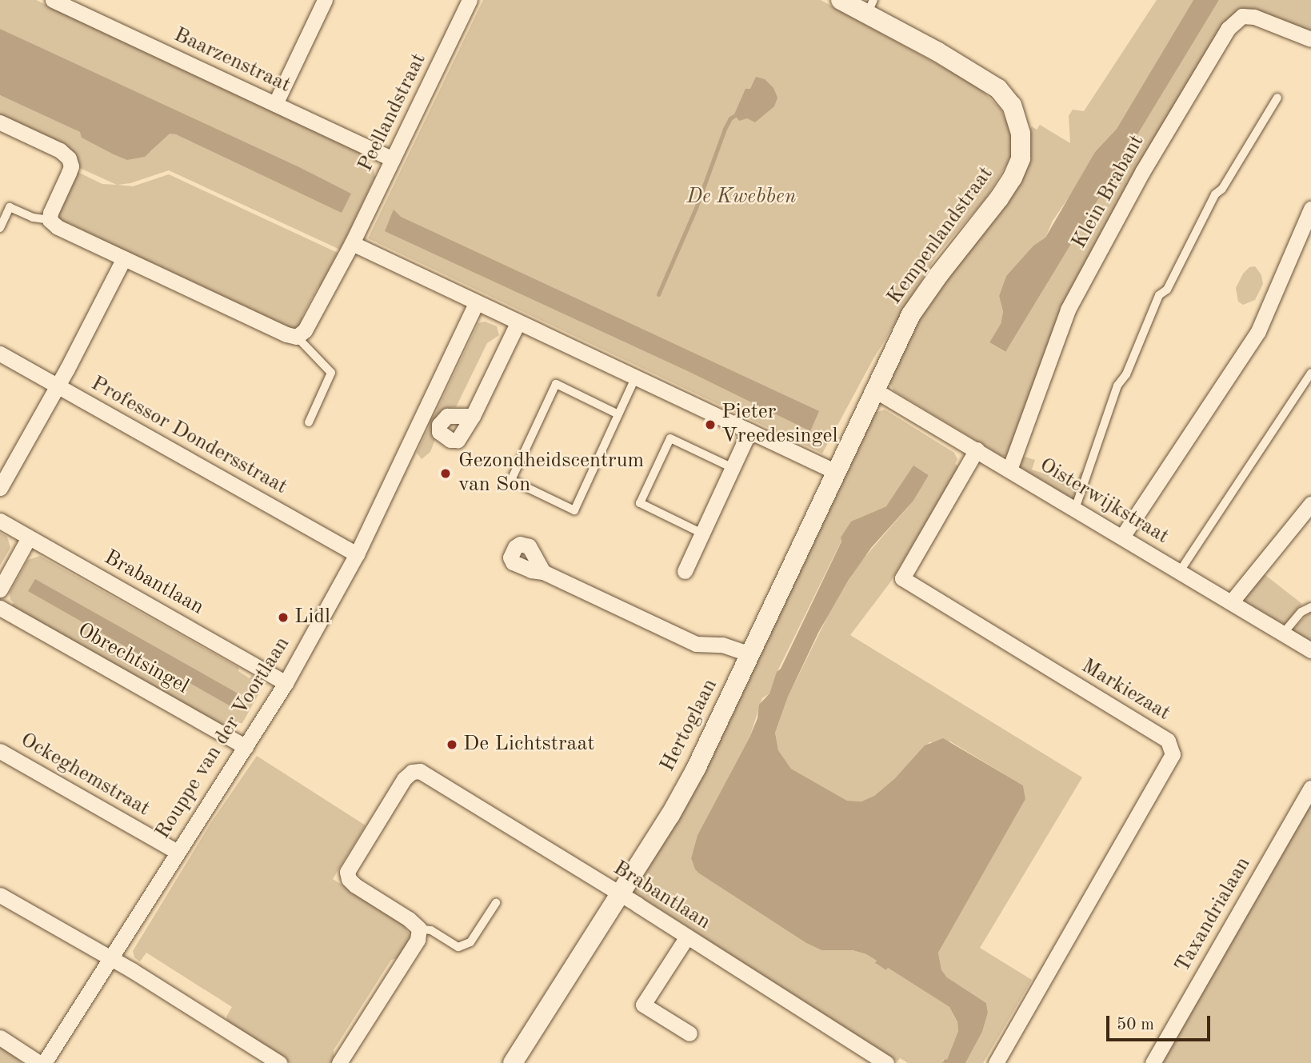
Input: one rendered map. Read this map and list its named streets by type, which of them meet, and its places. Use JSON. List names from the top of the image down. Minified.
{"streets":{"street":["Baarzenstraat","Peellandstraat","Klein Brabant","Kempenlandstraat","Professor Dondersstraat","Oisterwijkstraat","Brabantlaan","Obrechtsingel","Markiezaat","Hertoglaan","Rouppe van der Voortlaan","Ockeghemstraat","Taxandrialaan"]},"crossings":[["Baarzenstraat","Peellandstraat"],["Klein Brabant","Oisterwijkstraat"],["Kempenlandstraat","Oisterwijkstraat"],["Kempenlandstraat","Hertoglaan"],["Professor Dondersstraat","Rouppe van der Voortlaan"],["Oisterwijkstraat","Markiezaat"],["Oisterwijkstraat","Hertoglaan"],["Brabantlaan","Hertoglaan"],["Brabantlaan","Rouppe van der Voortlaan"],["Obrechtsingel","Rouppe van der Voortlaan"],["Rouppe van der Voortlaan","Ockeghemstraat"]],"parks":["De Kwebben"],"places":["Pieter Vreedesingel","Gezondheidscentrum van Son","Lidl","De Lichtstraat"],"scale_bar":"50 m"}
